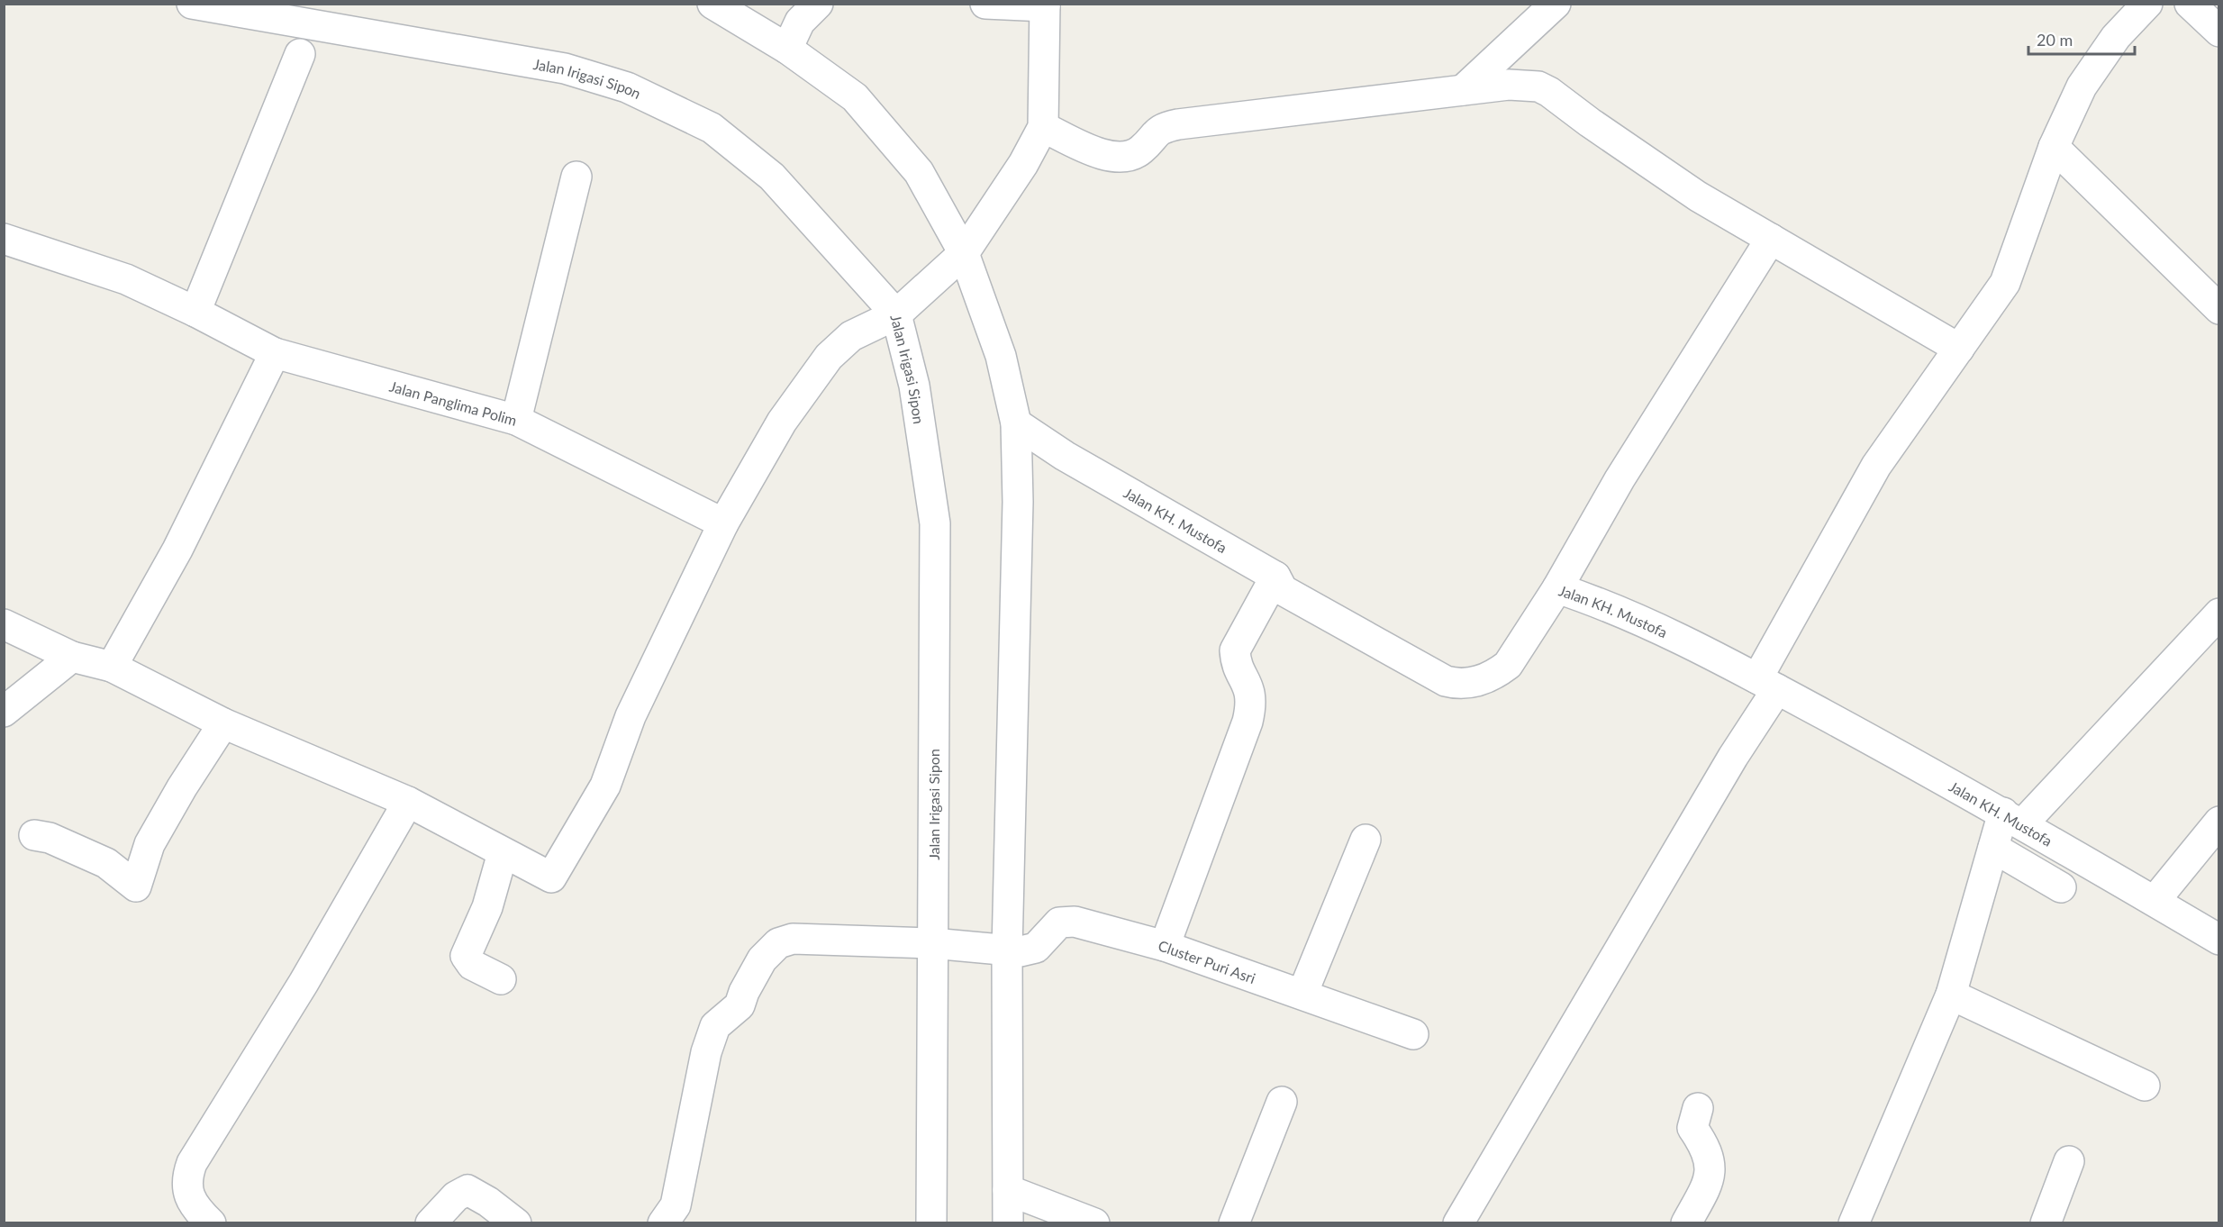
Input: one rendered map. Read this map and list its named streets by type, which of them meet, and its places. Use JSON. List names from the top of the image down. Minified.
{"streets":{"street":["Jalan Irigasi Sipon","Jalan Panglima Polim","Jalan KH. Mustofa","Cluster Puri Asri"]},"scale_bar":"20 m"}
